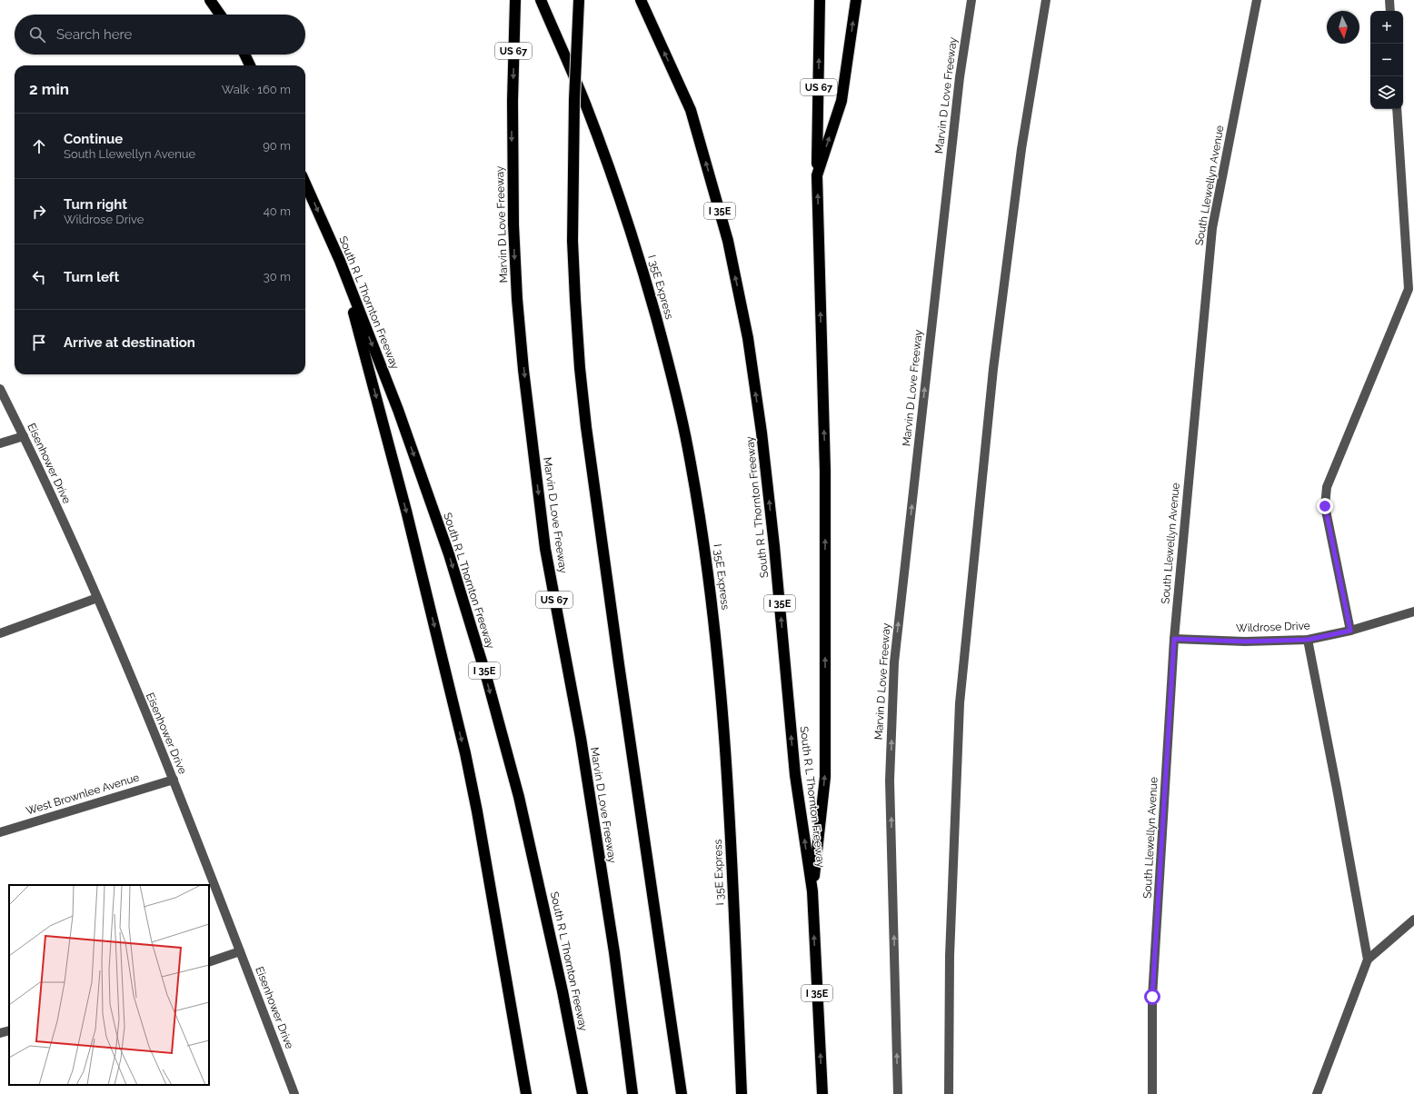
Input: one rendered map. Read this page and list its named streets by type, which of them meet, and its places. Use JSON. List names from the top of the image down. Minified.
{"streets":{"highway":["US 67","Marvin D Love Freeway","I 35E","I 35E Express","South R L Thornton Freeway"],"street":["South Llewellyn Avenue","Eisenhower Drive","Wildrose Drive","West Brownlee Avenue"]},"crossings":[["South Llewellyn Avenue","Wildrose Drive"],["Eisenhower Drive","West Brownlee Avenue"]],"north":"bottom","page":{"map_buttons":["+","−"],"search":"Search here","heading":["2 min","Walk · 160 m"],"list":[["Continue","South Llewellyn Avenue","90 m"],["Turn right","Wildrose Drive","40 m"],["Turn left","30 m"],"Arrive at destination"]}}
